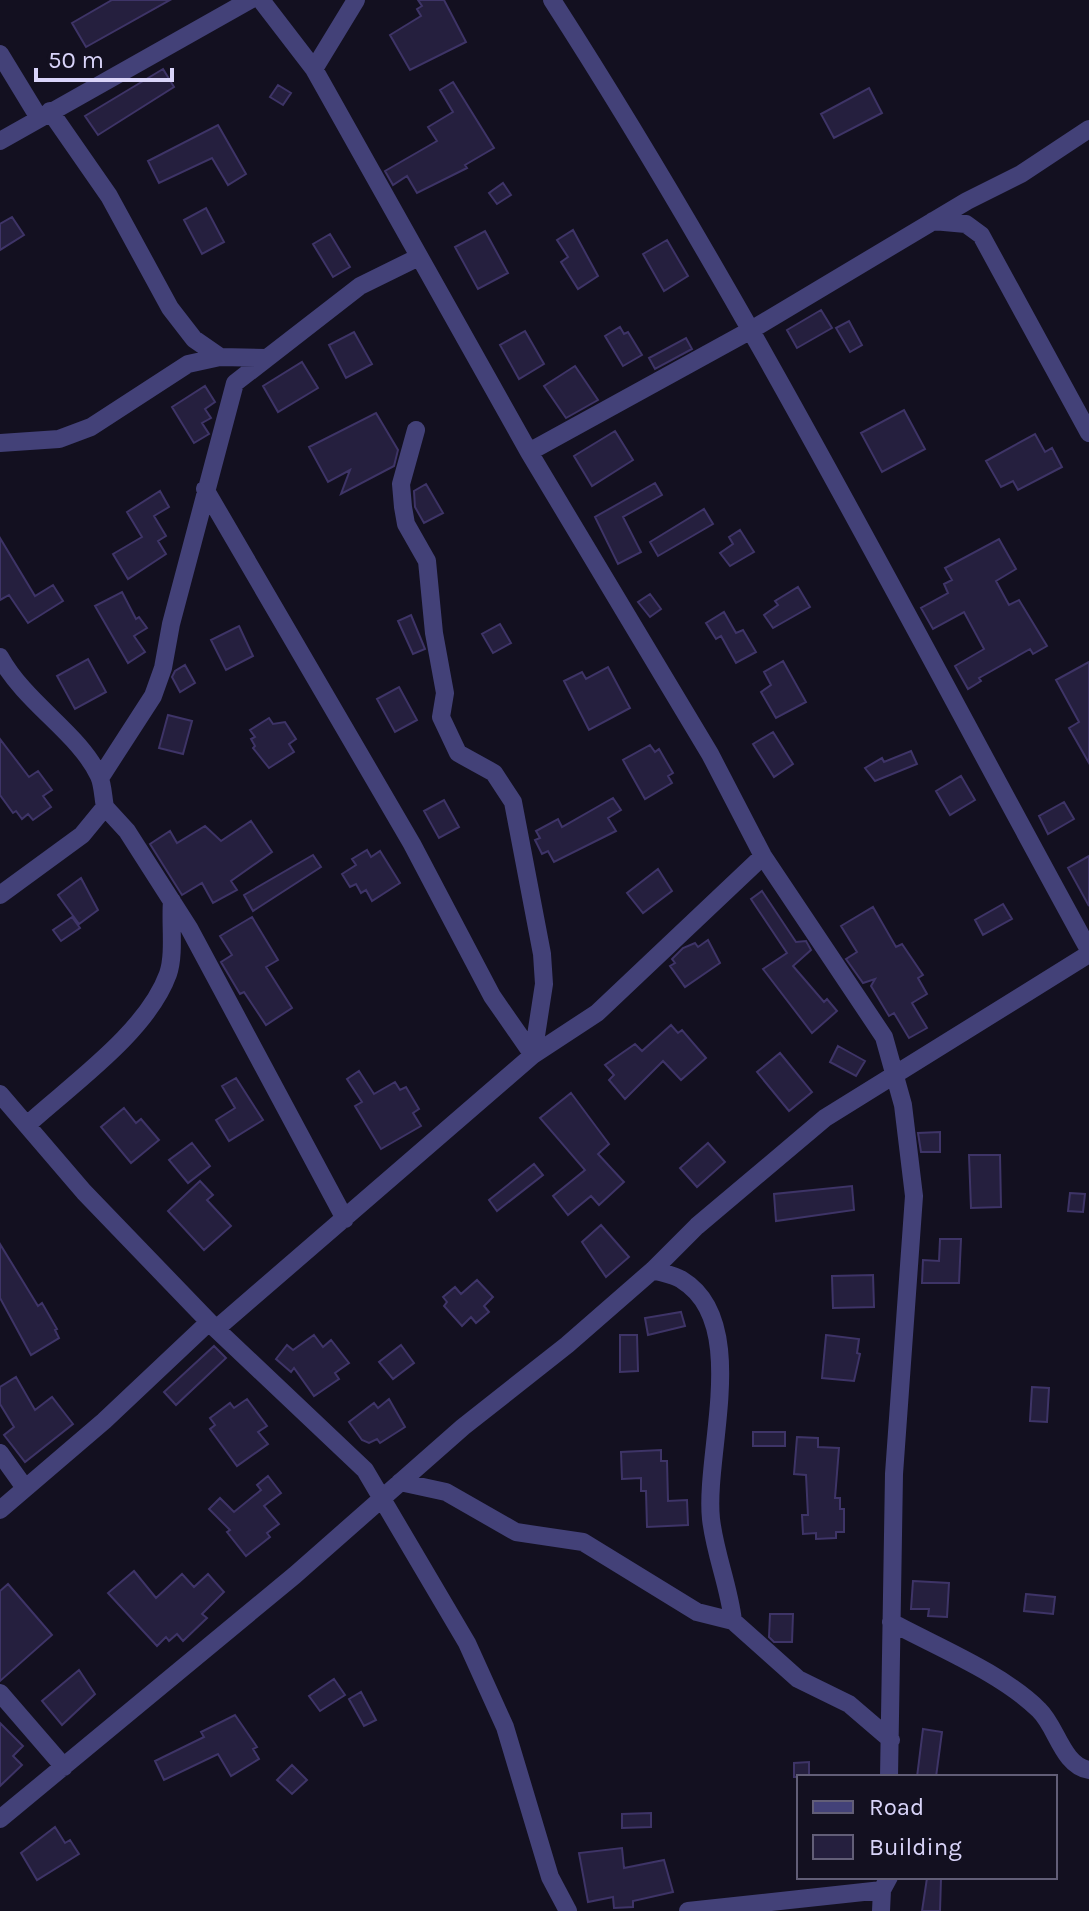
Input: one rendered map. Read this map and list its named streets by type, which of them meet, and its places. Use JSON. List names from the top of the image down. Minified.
{"legend":["Road","Building"],"scale_bar":"50 m"}
